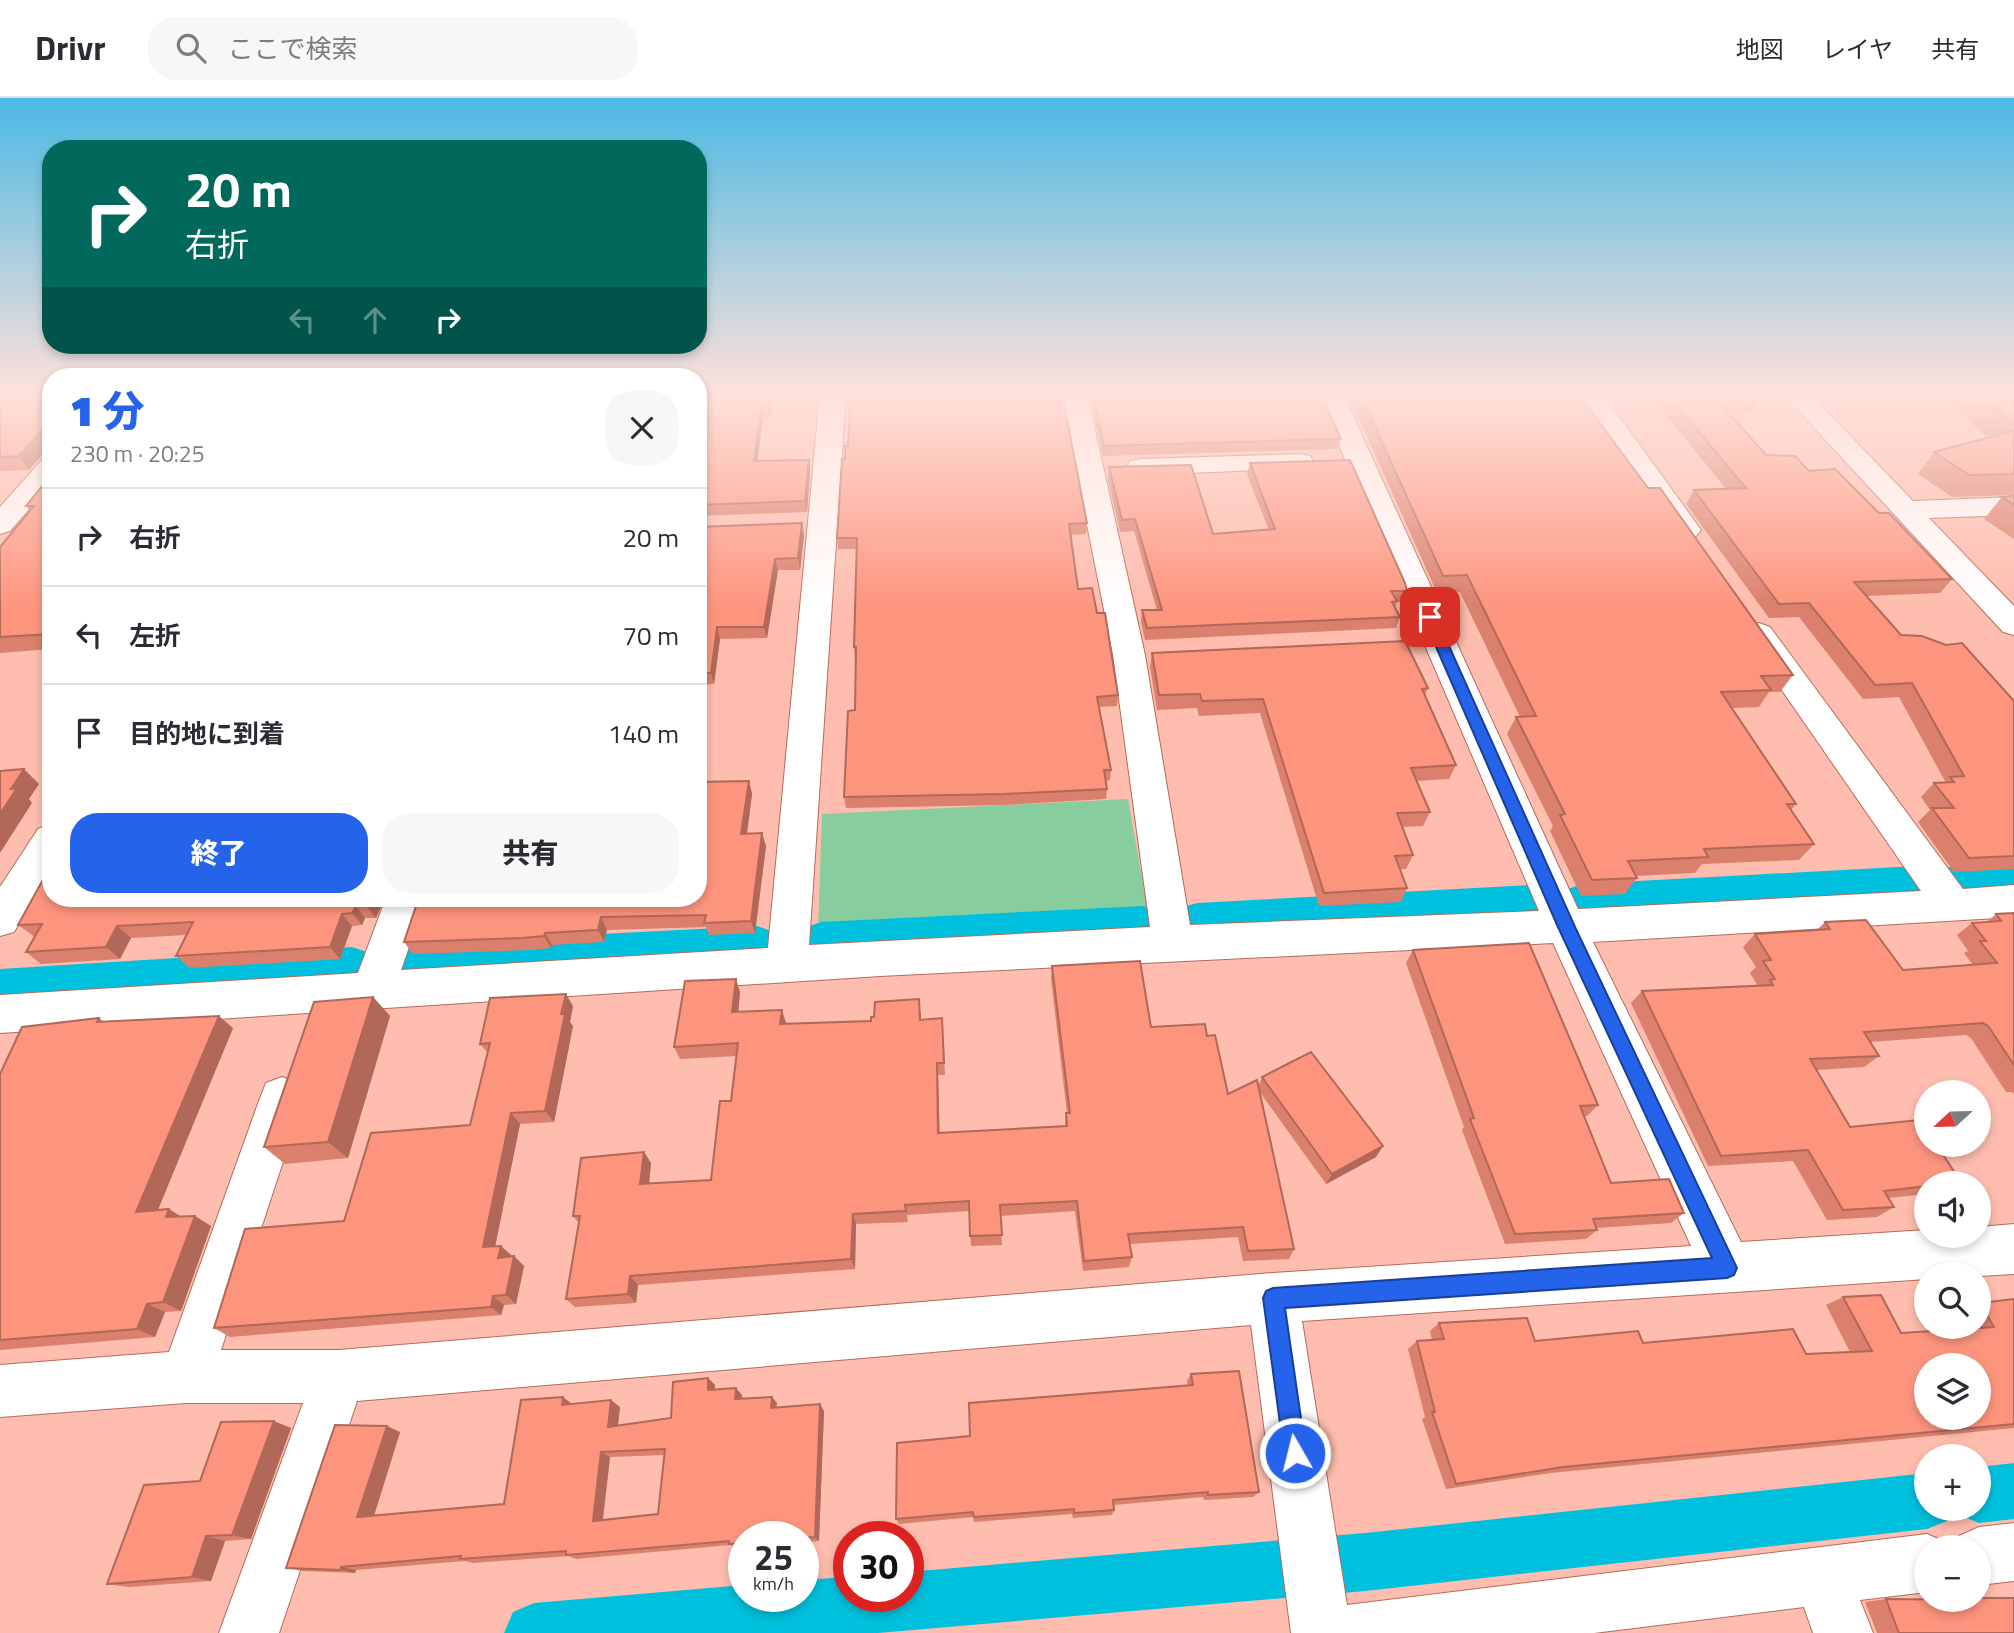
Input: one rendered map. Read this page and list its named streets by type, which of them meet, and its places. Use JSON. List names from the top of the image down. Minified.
{"north":"left","page":{"header":"Drivr","search":"ここで検索","nav":["地図","レイヤ","共有"],"turn":["20 m","右折"],"heading":["1 分","230 m · 20:25"],"list":[{"name":"右折","value":"20 m"},{"name":"左折","value":"70 m"},{"name":"目的地に到着","value":"140 m"}],"buttons":["終了","共有"],"map_buttons":["+","−"],"speed":"25 km/h","limit":"30"}}
